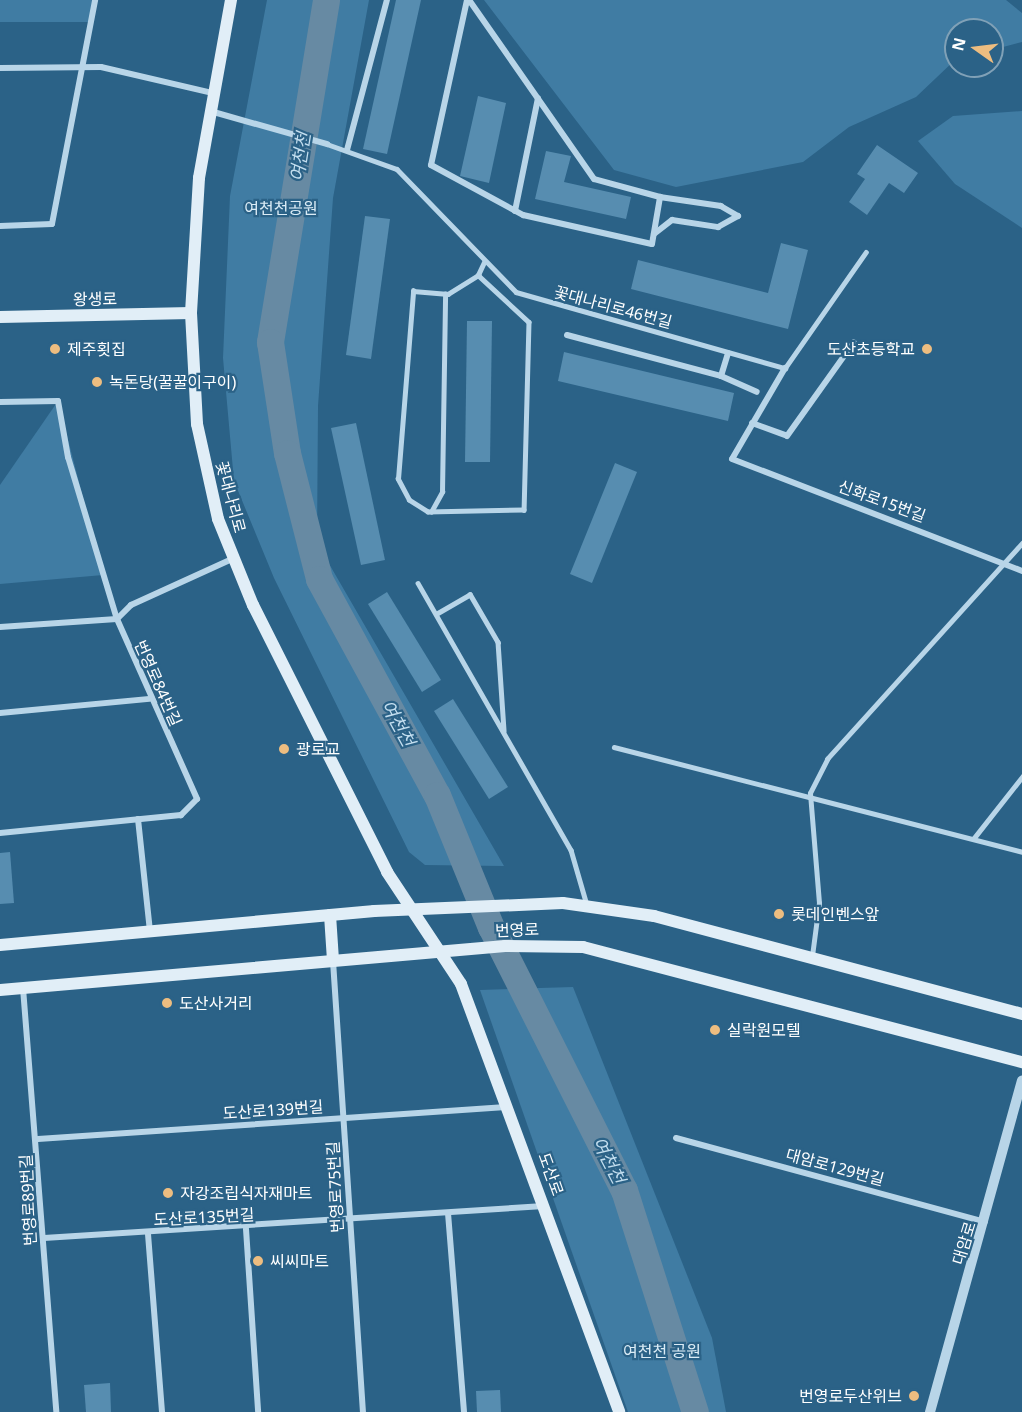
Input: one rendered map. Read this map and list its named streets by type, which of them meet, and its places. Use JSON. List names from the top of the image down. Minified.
{"streets":{"main road":["왕생로","꽃대나리로","번영로","도산로"],"street":["신화로15번길","번영로84번길","도산로139번길","대암로129번길","번영로75번길","번영로89번길","도산로135번길","대암로"],"lane":["꽃대나리로46번길"]},"crossings":[["왕생로","꽃대나리로"],["꽃대나리로","번영로"],["꽃대나리로","도산로"],["번영로","도산로"],["번영로","번영로75번길"],["번영로","번영로89번길"],["도산로139번길","도산로"],["도산로139번길","번영로75번길"],["도산로139번길","번영로89번길"],["대암로129번길","대암로"],["도산로","도산로135번길"],["번영로75번길","도산로135번길"],["번영로89번길","도산로135번길"]],"water":["여천천"],"parks":["여천천공원","여천천 공원"],"places":["제주횟집","도산초등학교","녹돈당(꿀꿀이구이)","광로교","롯데인벤스앞","도산사거리","실락원모텔","자강조립식자재마트","씨씨마트","번영로두산위브"],"north":"left"}
